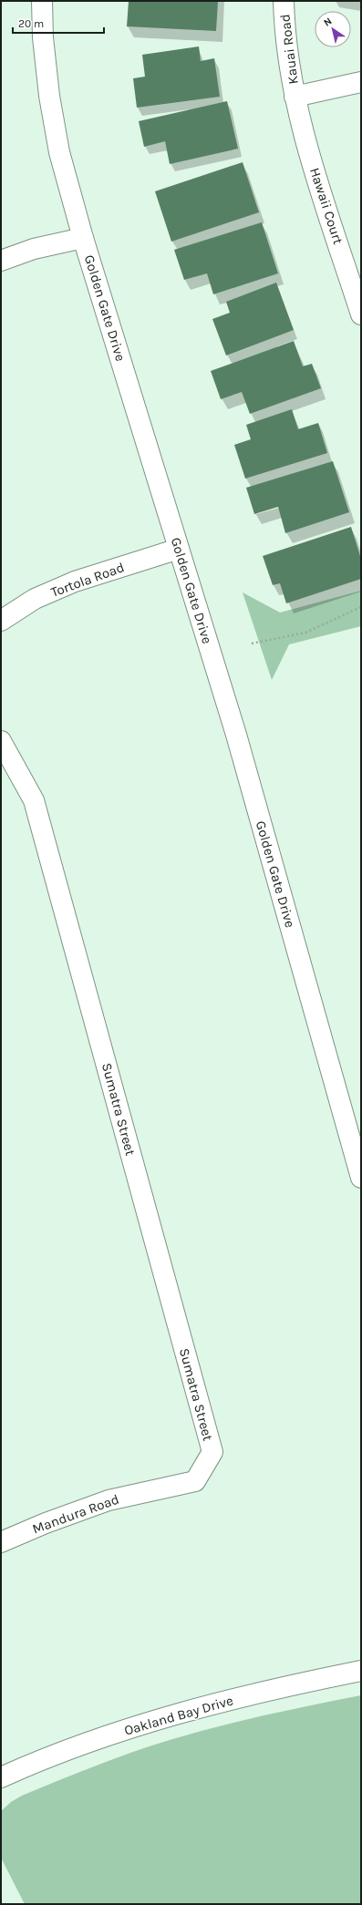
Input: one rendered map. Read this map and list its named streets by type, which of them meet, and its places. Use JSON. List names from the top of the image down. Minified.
{"streets":{"street":["Kauai Road","Hawaii Court","Golden Gate Drive","Tortola Road","Sumatra Street","Mandura Road","Oakland Bay Drive"]},"crossings":[["Kauai Road","Hawaii Court"],["Golden Gate Drive","Tortola Road"],["Sumatra Street","Mandura Road"]],"scale_bar":"20 m","north":"top left"}
